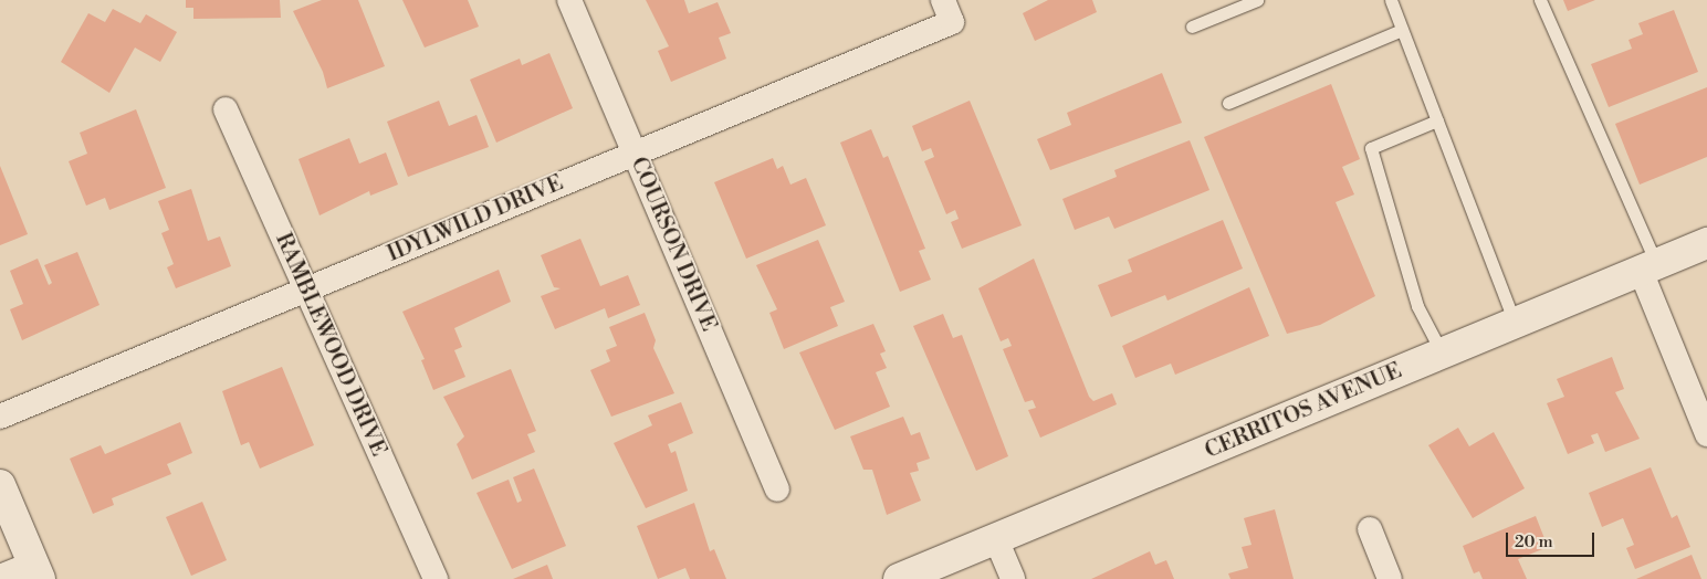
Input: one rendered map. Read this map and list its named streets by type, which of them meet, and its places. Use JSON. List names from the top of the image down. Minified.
{"streets":{"main road":["CERRITOS AVENUE"],"street":["IDYLWILD DRIVE","COURSON DRIVE","RAMBLEWOOD DRIVE"]},"crossings":[["IDYLWILD DRIVE","COURSON DRIVE"],["IDYLWILD DRIVE","RAMBLEWOOD DRIVE"]],"scale_bar":"20 m"}
